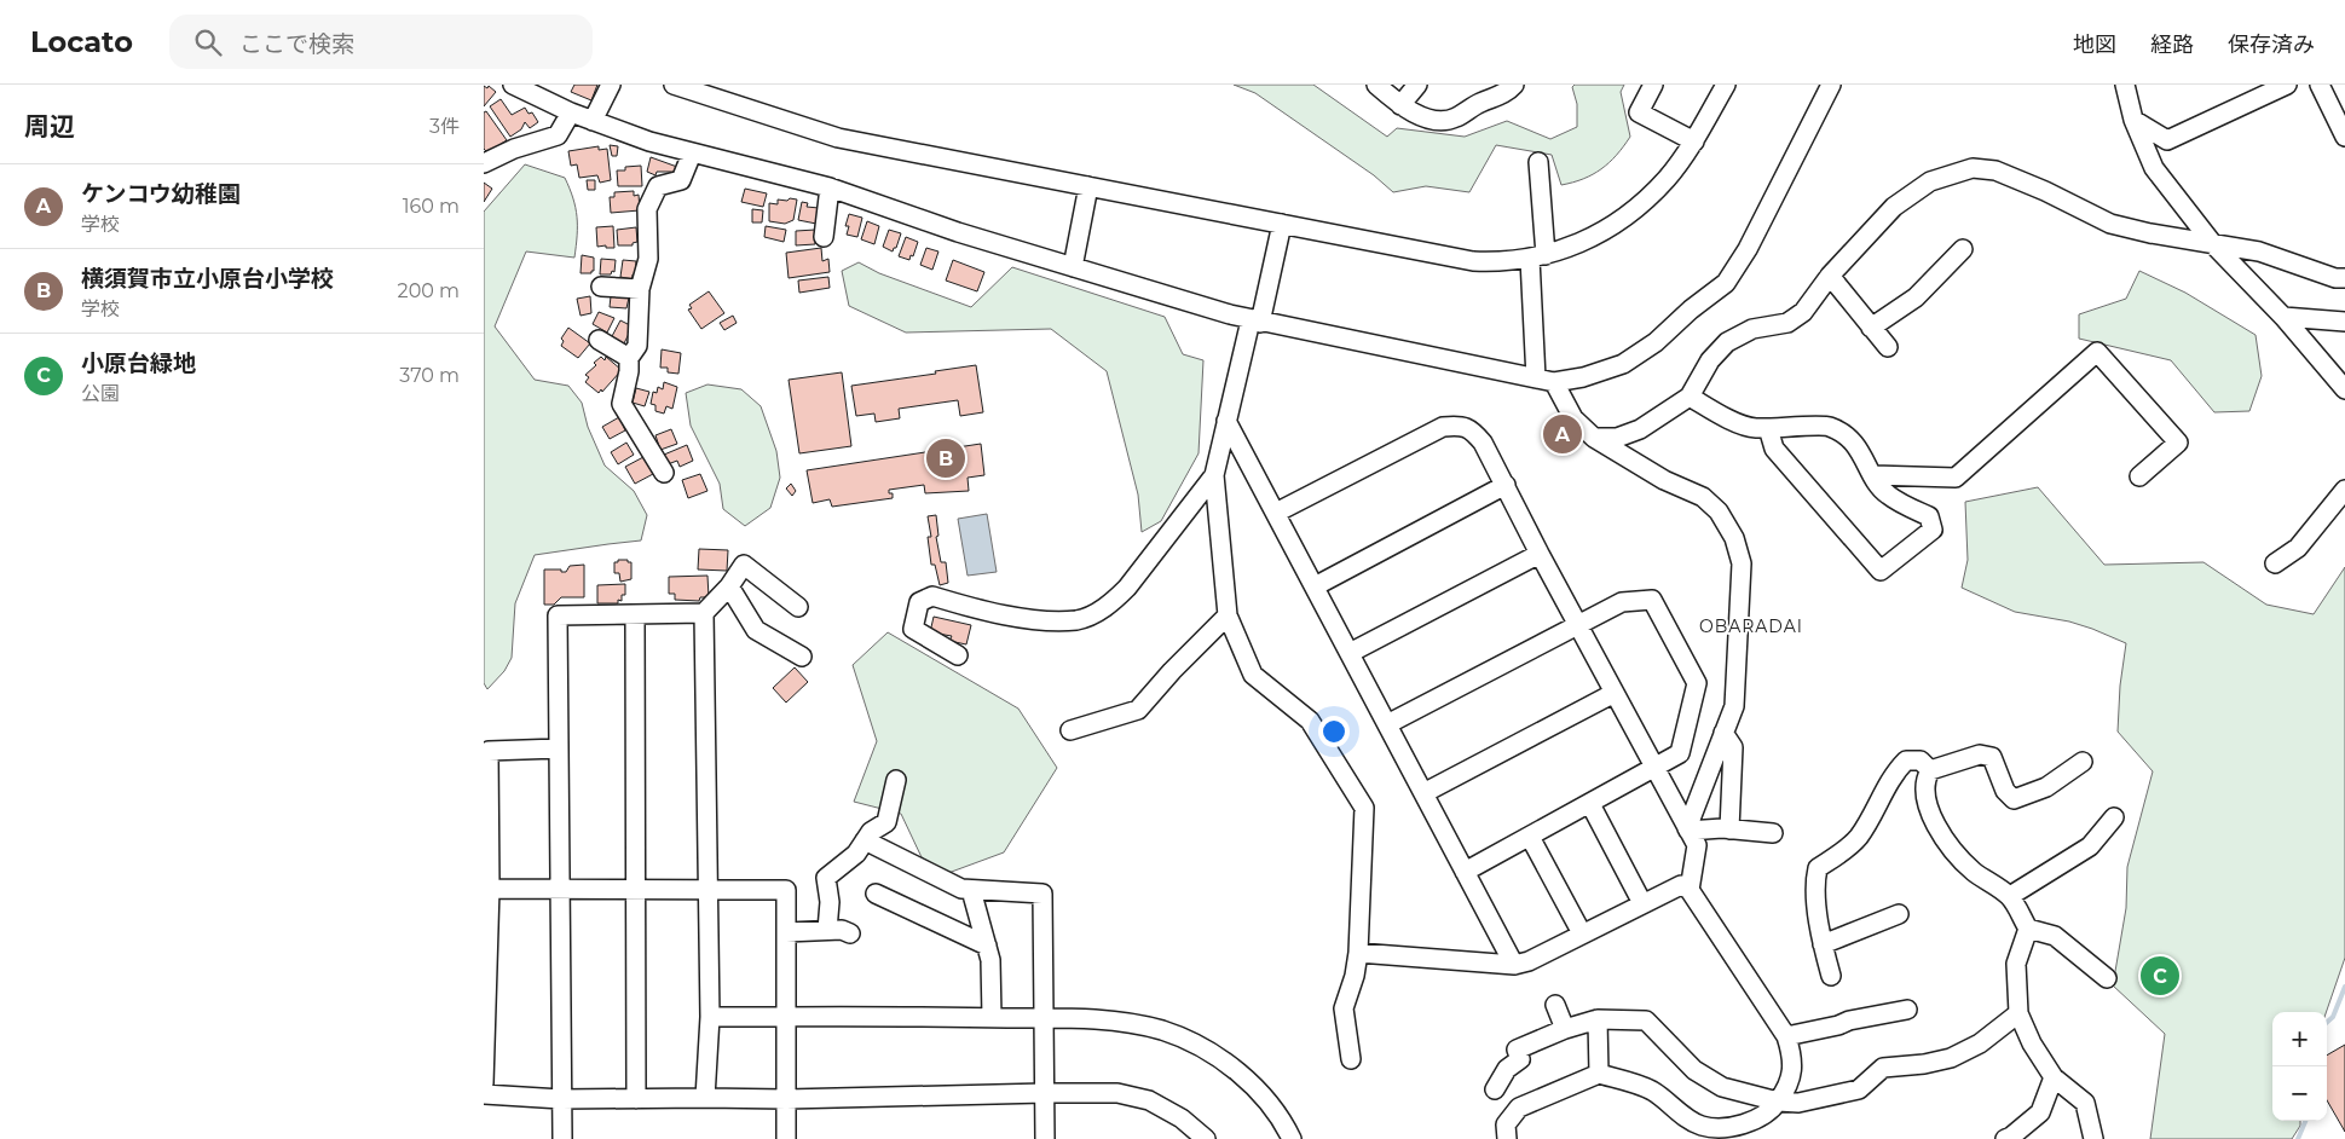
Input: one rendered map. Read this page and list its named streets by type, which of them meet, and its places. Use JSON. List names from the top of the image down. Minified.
{"districts":["OBARADAI"],"page":{"header":"Locato","search":"ここで検索","nav":["地図","経路","保存済み"],"heading":["周辺","3件"],"list":[{"mark":"A","name":"ケンコウ幼稚園","note":"学校","value":"160 m"},{"mark":"B","name":"横須賀市立小原台小学校","note":"学校","value":"200 m"},{"mark":"C","name":"小原台緑地","note":"公園","value":"370 m"}],"pins":["A","B","C"],"map_buttons":["+","−"]}}
